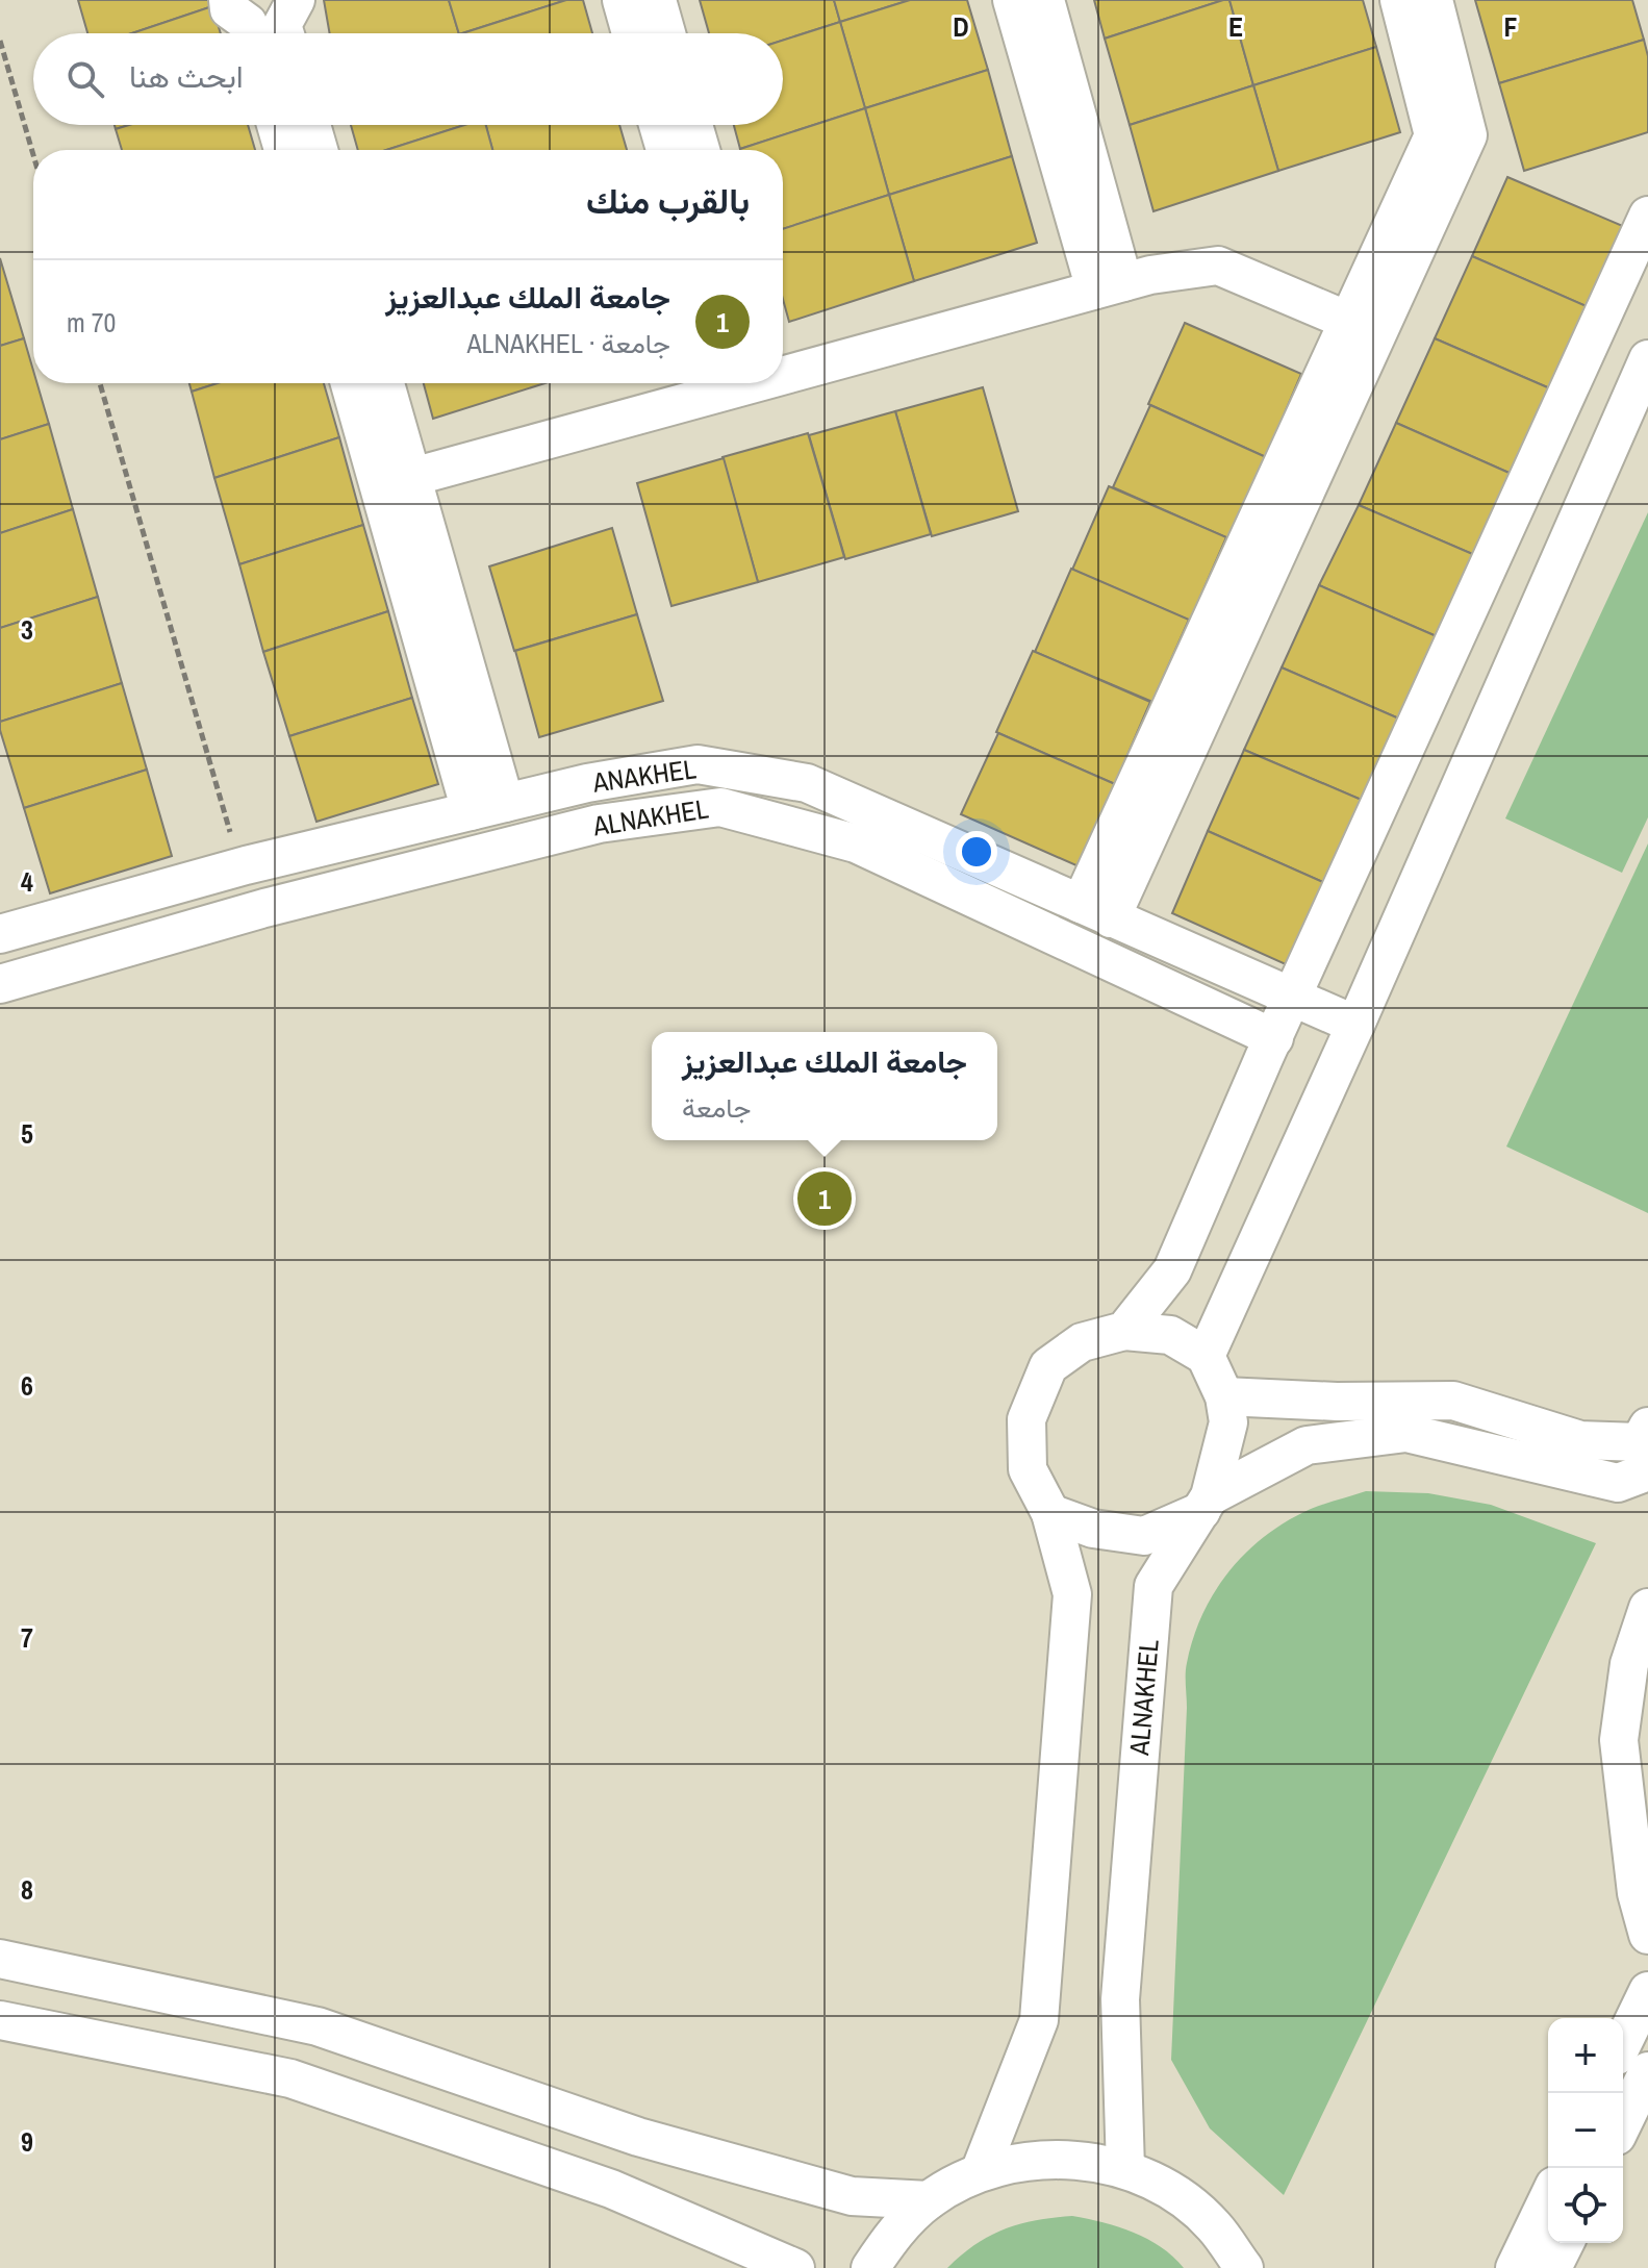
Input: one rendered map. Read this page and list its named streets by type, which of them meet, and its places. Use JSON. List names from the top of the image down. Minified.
{"streets":{"street":["ANAKHEL","ALNAKHEL"]},"page":{"search":"ابحث هنا","heading":"بالقرب منك","list":[{"mark":"1","name":"جامعة الملك عبدالعزيز","note":"جامعة · ALNAKHEL","value":"70 m"}],"popup":["جامعة الملك عبدالعزيز","جامعة"],"pins":"1","map_buttons":["+","−"]},"grid":{"columns":["D","E","F"],"rows":["3","4","5","6","7","8","9"]}}
